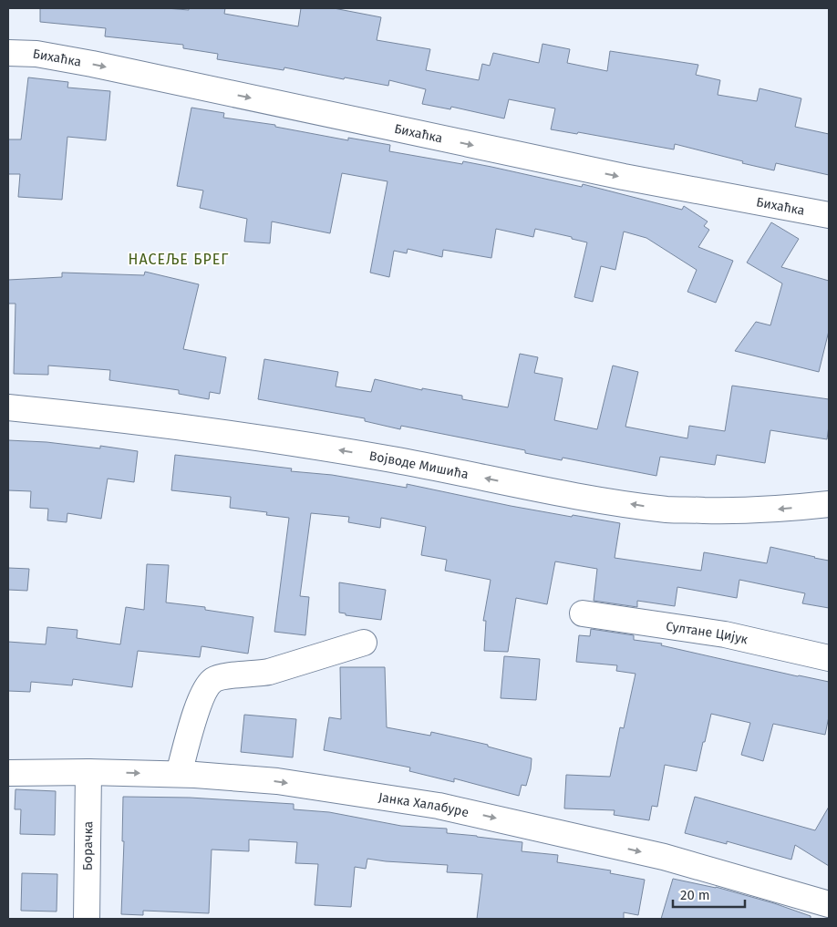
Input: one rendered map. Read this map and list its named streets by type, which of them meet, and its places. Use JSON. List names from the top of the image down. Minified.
{"streets":{"street":["Бихаћка","Војводе Мишића","Султане Цијук","Јанка Халабуре","Борачка"]},"crossings":[["Јанка Халабуре","Борачка"]],"one_way":["Бихаћка","Војводе Мишића","Јанка Халабуре"],"districts":["НАСЕЉЕ БРЕГ"],"scale_bar":"20 m"}
